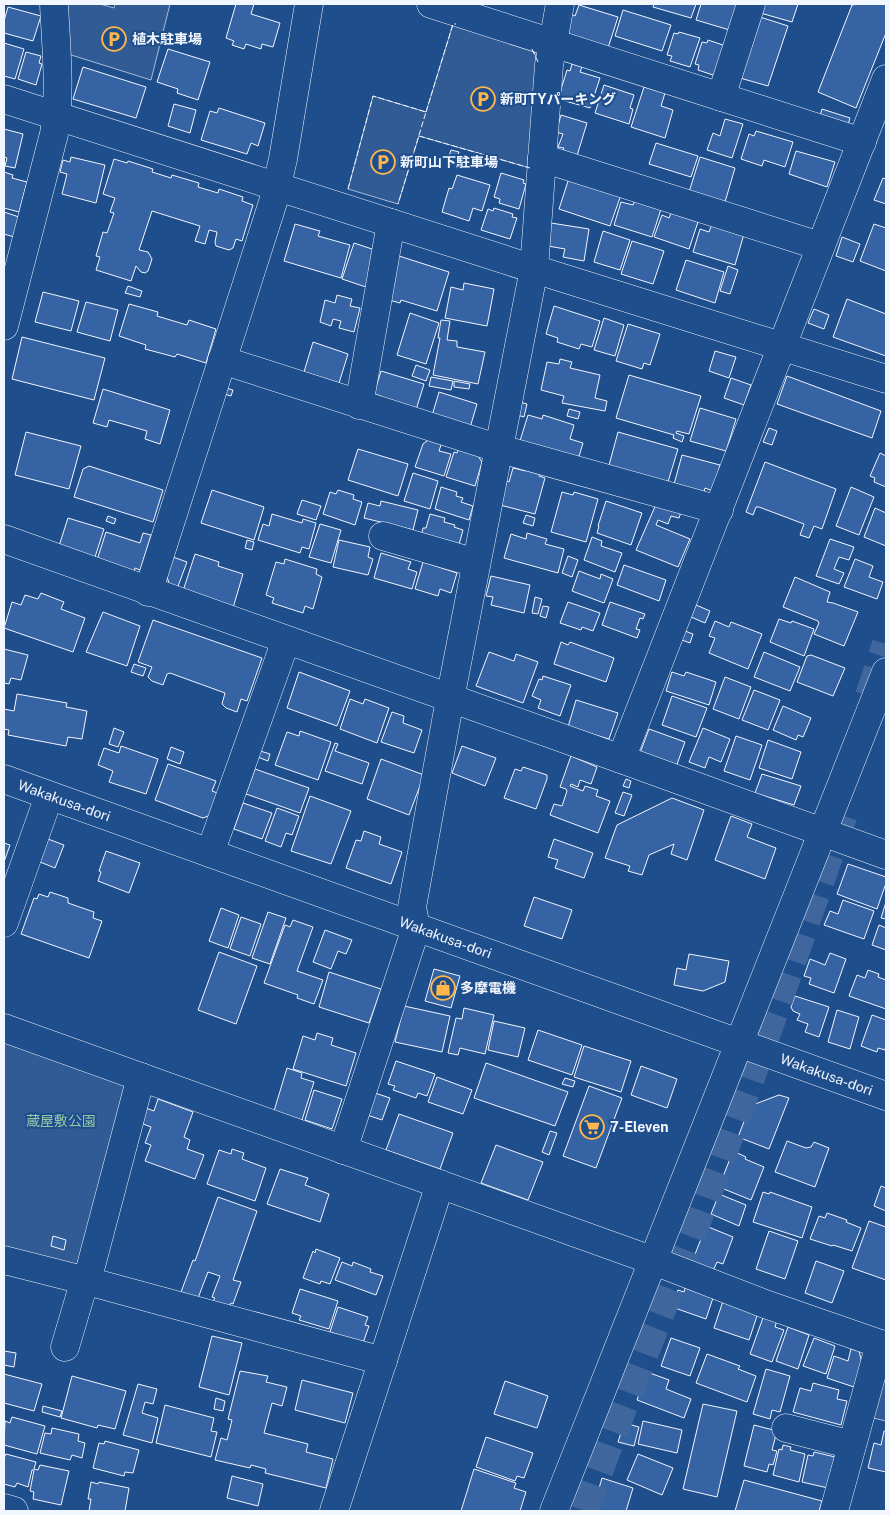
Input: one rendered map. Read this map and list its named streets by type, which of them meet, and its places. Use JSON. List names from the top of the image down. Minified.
{"streets":{"street":["Wakakusa-dori"]},"parks":["蔵屋敷公園"],"places":{"parking":["植木駐車場","新町TYパーキング","新町山下駐車場"],"shop":["多摩電機"],"supermarket":["7-Eleven"]}}
